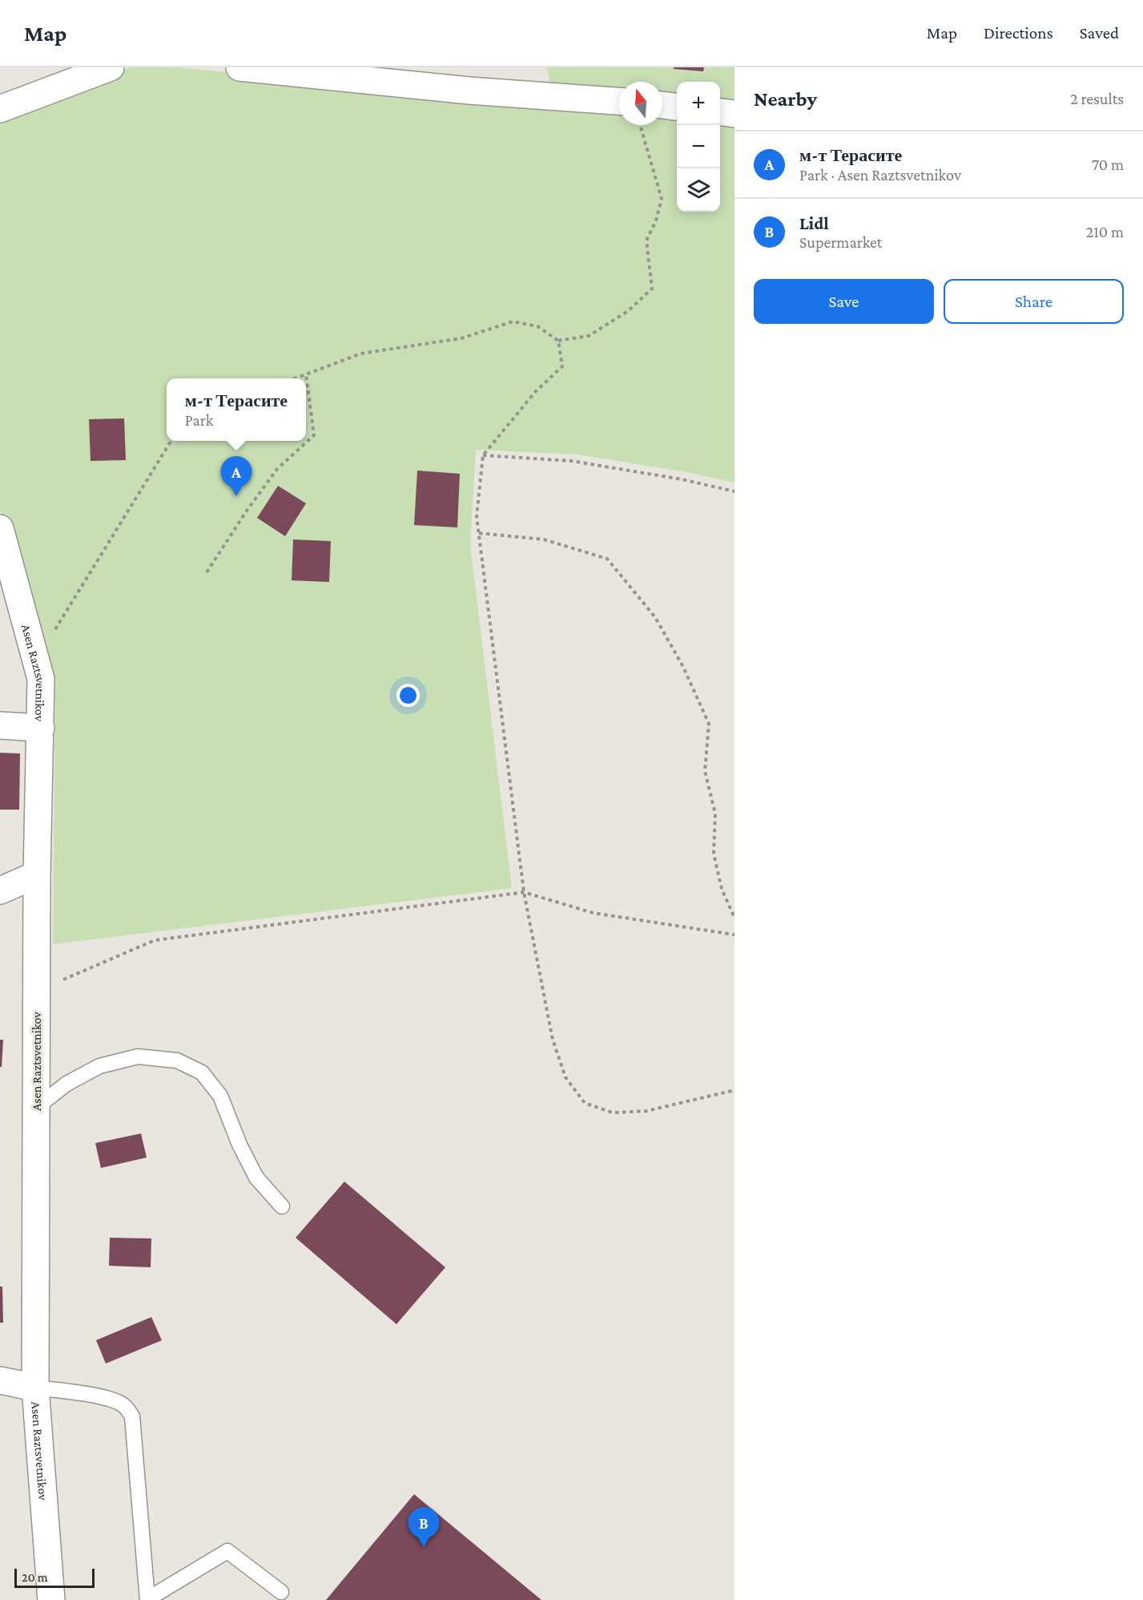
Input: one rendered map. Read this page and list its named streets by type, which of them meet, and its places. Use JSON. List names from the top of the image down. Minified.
{"streets":{"street":["Asen Raztsvetnikov"]},"scale_bar":"20 m","north":"top","page":{"header":"Map","nav":["Map","Directions","Saved"],"heading":["Nearby","2 results"],"map_buttons":["+","−"],"list":[{"mark":"A","name":"м-т Терасите","note":"Park · Asen Raztsvetnikov","value":"70 m"},{"mark":"B","name":"Lidl","note":"Supermarket","value":"210 m"}],"buttons":["Save","Share"],"popup":["м-т Терасите","Park"],"pins":["A","B"],"scale":"20 m"}}
